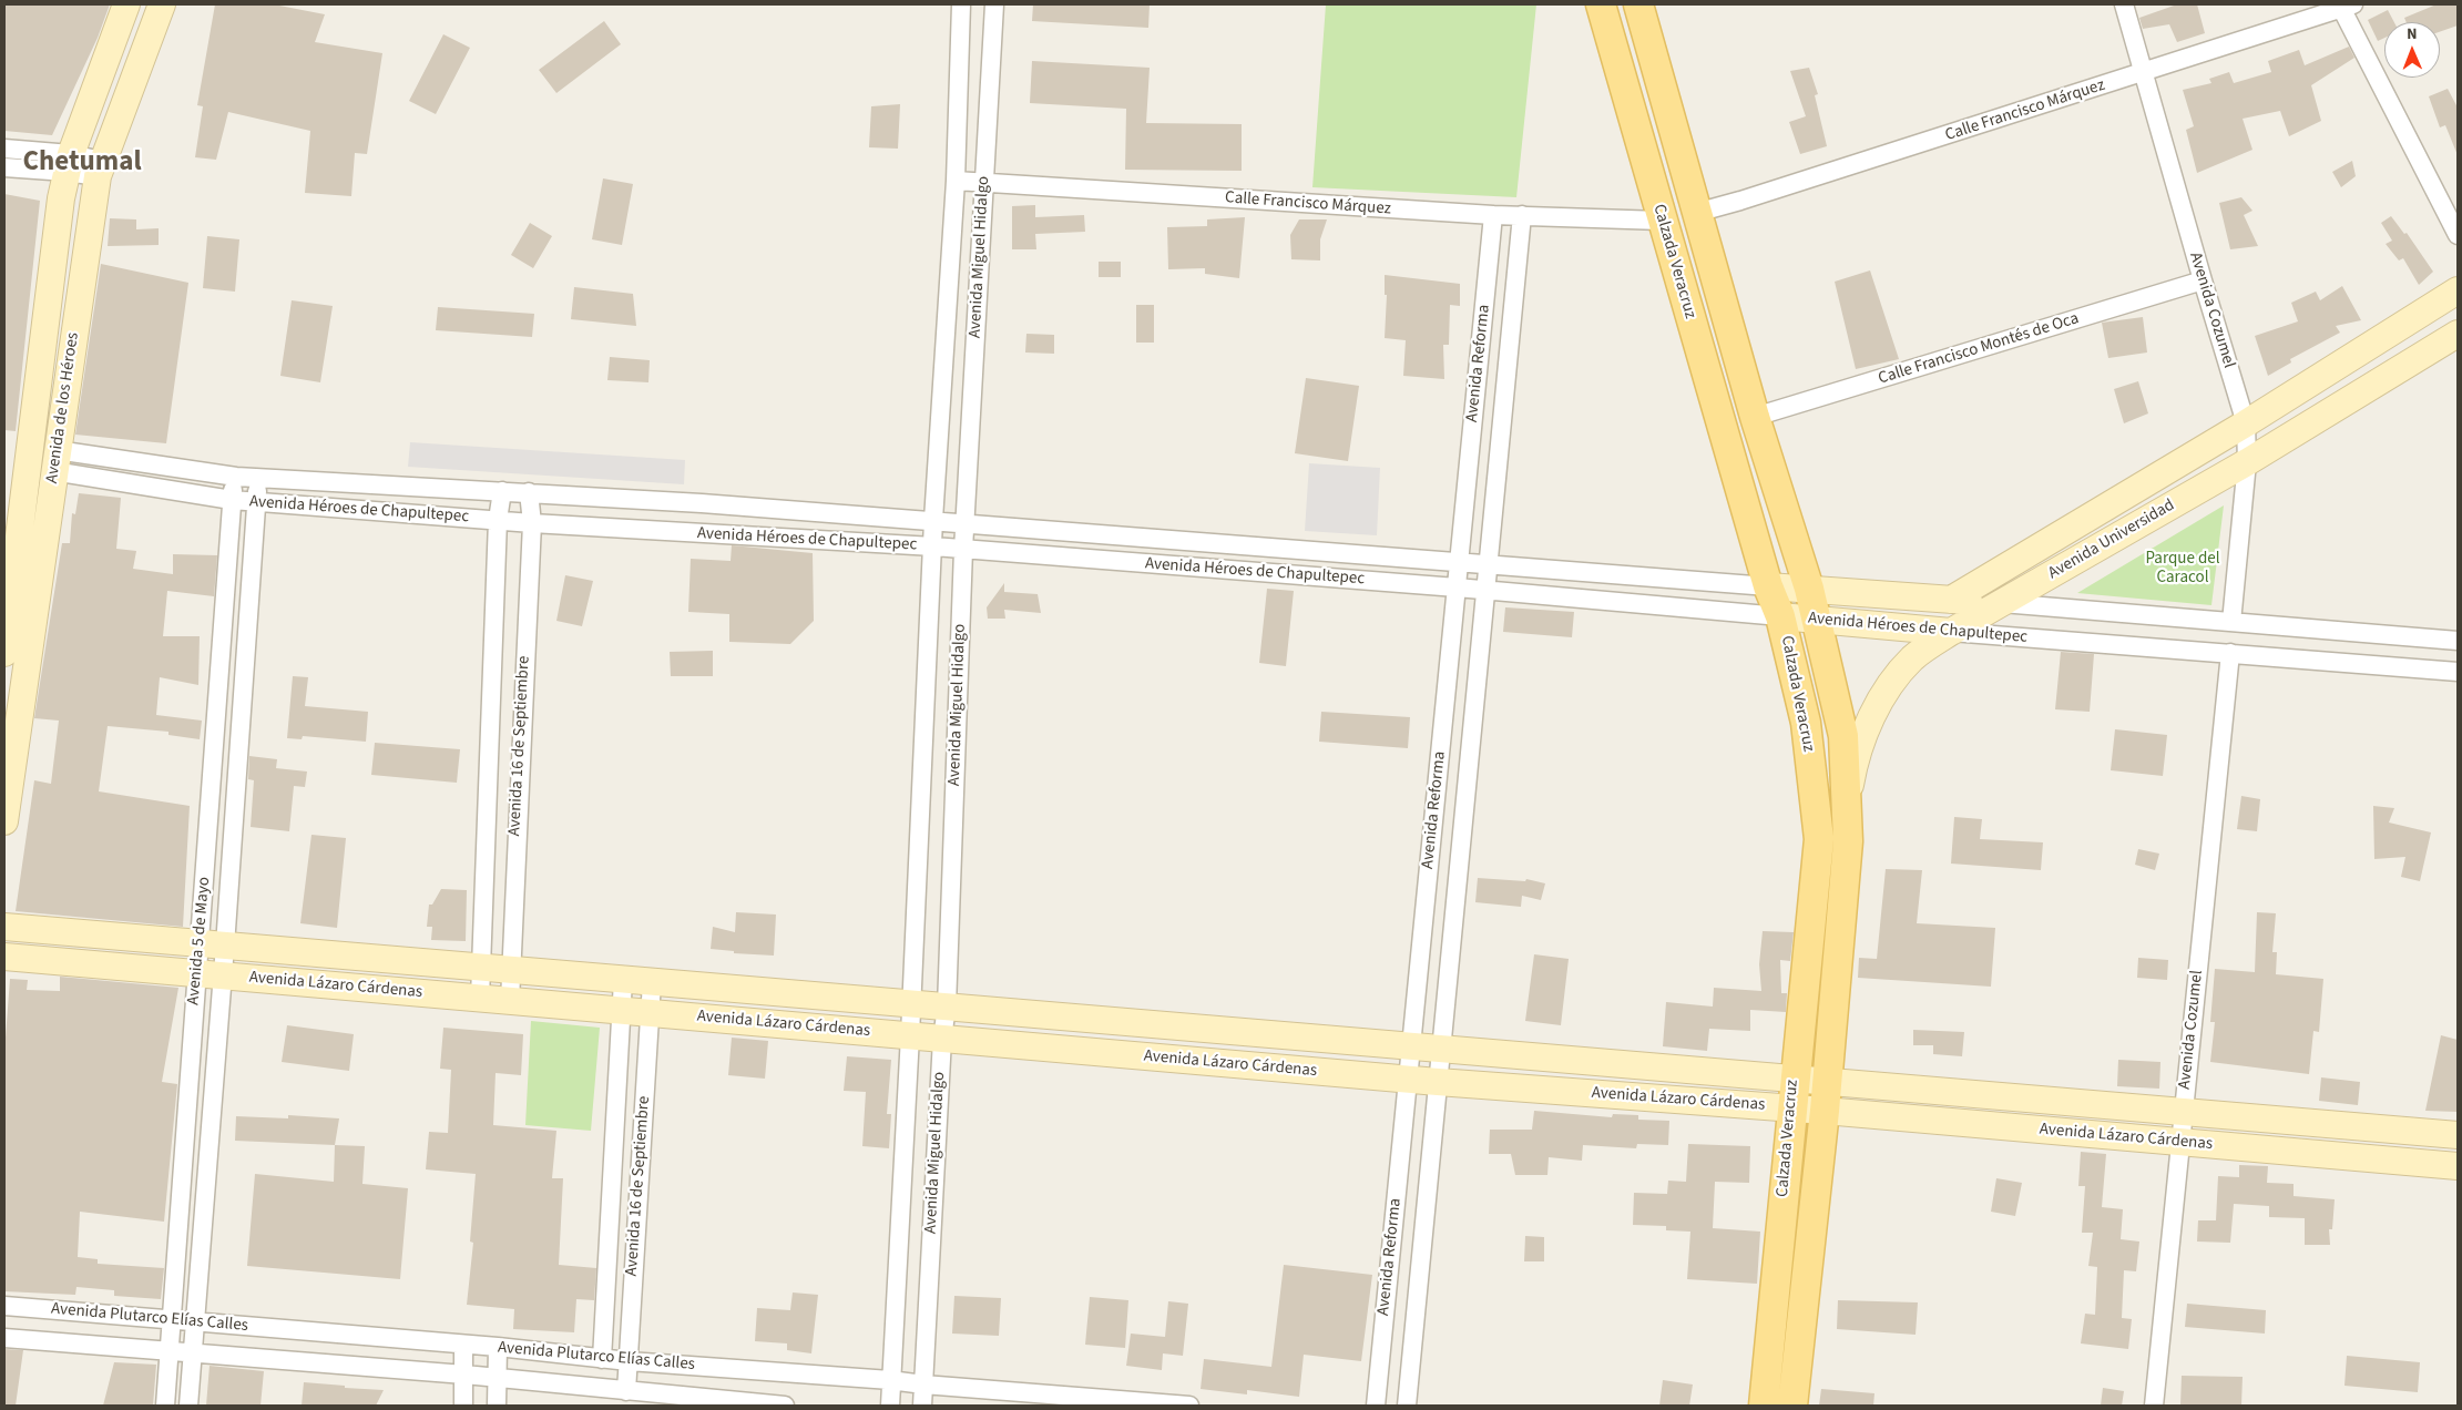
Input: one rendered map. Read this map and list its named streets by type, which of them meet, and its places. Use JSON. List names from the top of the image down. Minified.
{"streets":{"main road":["Calzada Veracruz","Avenida de los Héroes","Avenida Héroes de Chapultepec","Avenida Universidad","Avenida Lázaro Cárdenas"],"street":["Calle Francisco Márquez","Avenida Miguel Hidalgo","Avenida Cozumel","Calle Francisco Montés de Oca","Avenida Reforma","Avenida 16 de Septiembre","Avenida 5 de Mayo","Avenida Plutarco Elías Calles"]},"crossings":[["Calle Francisco Márquez","Avenida Miguel Hidalgo"],["Calle Francisco Márquez","Calzada Veracruz"],["Calle Francisco Márquez","Avenida Cozumel"],["Calle Francisco Márquez","Avenida Reforma"],["Avenida Miguel Hidalgo","Avenida Héroes de Chapultepec"],["Avenida Miguel Hidalgo","Avenida Lázaro Cárdenas"],["Avenida Miguel Hidalgo","Avenida Plutarco Elías Calles"],["Calzada Veracruz","Calle Francisco Montés de Oca"],["Calzada Veracruz","Avenida Héroes de Chapultepec"],["Calzada Veracruz","Avenida Universidad"],["Calzada Veracruz","Avenida Lázaro Cárdenas"],["Avenida Cozumel","Calle Francisco Montés de Oca"],["Avenida Cozumel","Avenida Héroes de Chapultepec"],["Avenida Cozumel","Avenida Universidad"],["Avenida Cozumel","Avenida Lázaro Cárdenas"],["Avenida Reforma","Avenida Héroes de Chapultepec"],["Avenida Reforma","Avenida Lázaro Cárdenas"],["Avenida de los Héroes","Avenida Héroes de Chapultepec"],["Avenida Héroes de Chapultepec","Avenida Universidad"],["Avenida Héroes de Chapultepec","Avenida 16 de Septiembre"],["Avenida Héroes de Chapultepec","Avenida 5 de Mayo"],["Avenida 16 de Septiembre","Avenida Lázaro Cárdenas"],["Avenida 16 de Septiembre","Avenida Plutarco Elías Calles"],["Avenida 5 de Mayo","Avenida Lázaro Cárdenas"],["Avenida 5 de Mayo","Avenida Plutarco Elías Calles"]],"districts":["Chetumal"],"parks":["Parque del Caracol"],"north":"top"}
